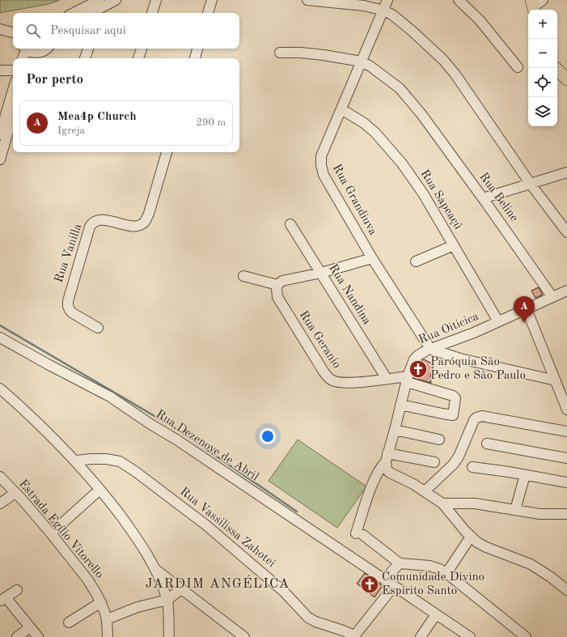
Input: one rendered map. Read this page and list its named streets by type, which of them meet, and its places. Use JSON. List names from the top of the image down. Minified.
{"streets":{"street":["Rua Beline","Rua Grandiuva","Rua Sapeaçú","Rua Vanilla","Rua Nandina","Rua Oiticica","Rua Geranio","Rua Dezenove de Abril","Rua Vassilissa Zahotei","Estrada Egílio Vitorello"]},"crossings":[["Rua Beline","Rua Grandiuva"],["Rua Beline","Rua Oiticica"],["Rua Grandiuva","Rua Sapeaçú"],["Rua Grandiuva","Rua Oiticica"],["Rua Sapeaçú","Rua Oiticica"],["Rua Nandina","Rua Geranio"],["Rua Oiticica","Rua Geranio"]],"districts":["JARDIM ANGÉLICA"],"places":{"church":["Paróquia São Pedro e São Paulo","Comunidade Divino Espirito Santo"]},"page":{"map_buttons":["+","−"],"search":"Pesquisar aqui","heading":"Por perto","list":[{"mark":"A","name":"Mea4p Church","note":"Igreja","value":"290 m"}],"pins":"A"}}
